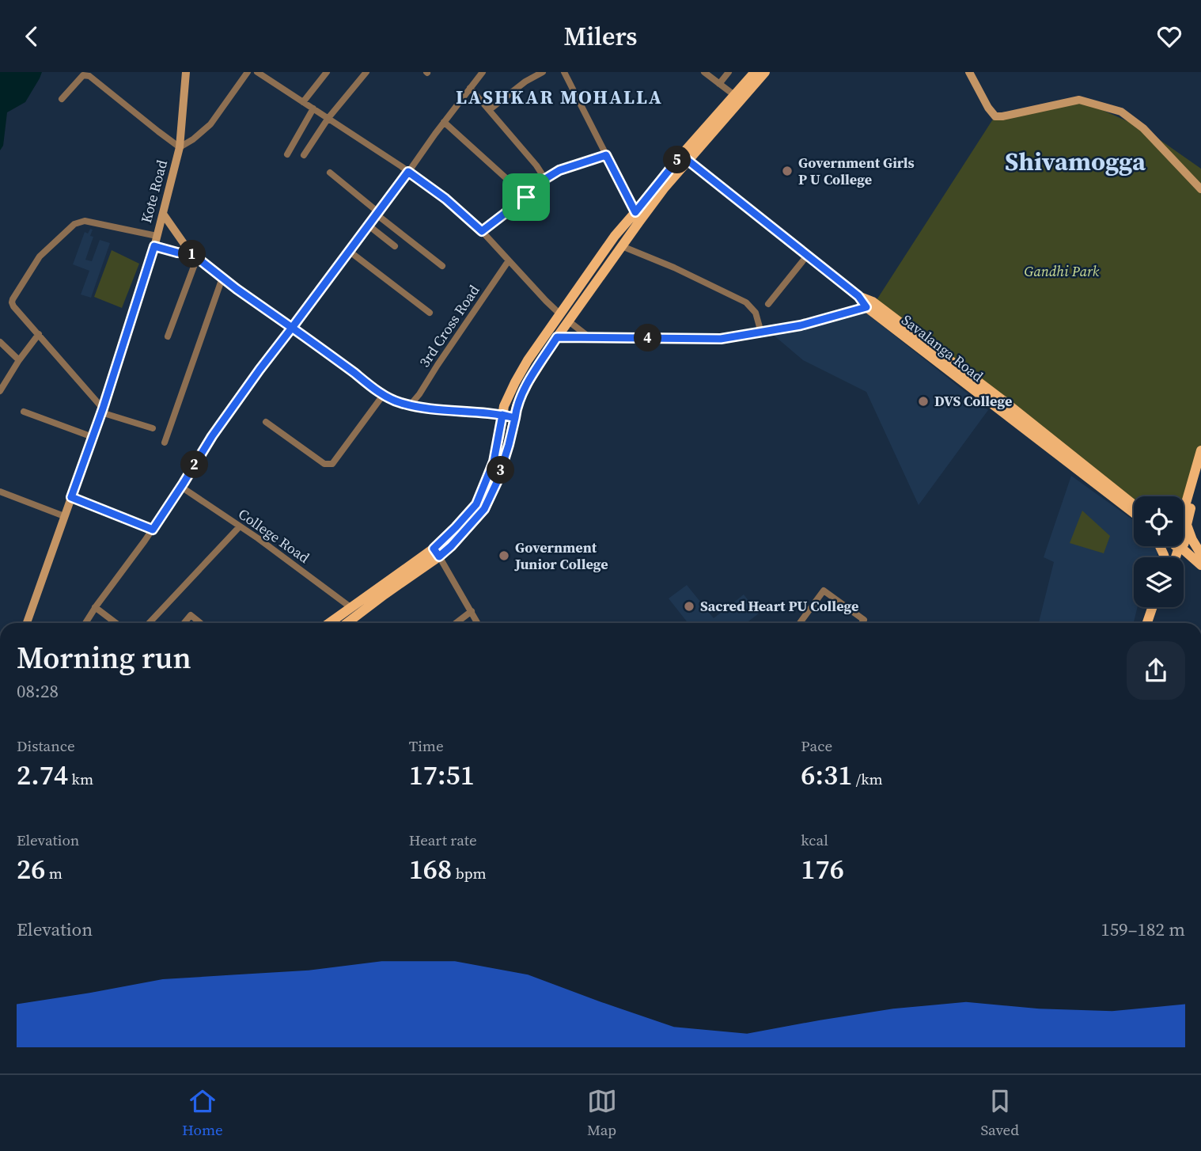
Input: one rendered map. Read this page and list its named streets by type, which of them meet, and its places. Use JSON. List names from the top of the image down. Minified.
{"streets":{"main road":["Savalanga Road"],"street":["Kote Road","3rd Cross Road","College Road"]},"districts":["LASHKAR MOHALLA","Shivamogga"],"parks":["Gandhi Park"],"places":["Government Girls P U College","DVS College","Government Junior College","Sacred Heart PU College"],"page":{"header":"Milers","pins":["5","1","4","2","3"],"heading":["Morning run","08:28"],"stats":[["Distance","2.74 km"],["Time","17:51"],["Pace","6:31 /km"],["Elevation","26 m"],["Heart rate","168 bpm"],["kcal","176"]],"chart":["Elevation","159–182 m"],"tabs":["Home","Map","Saved"]}}
